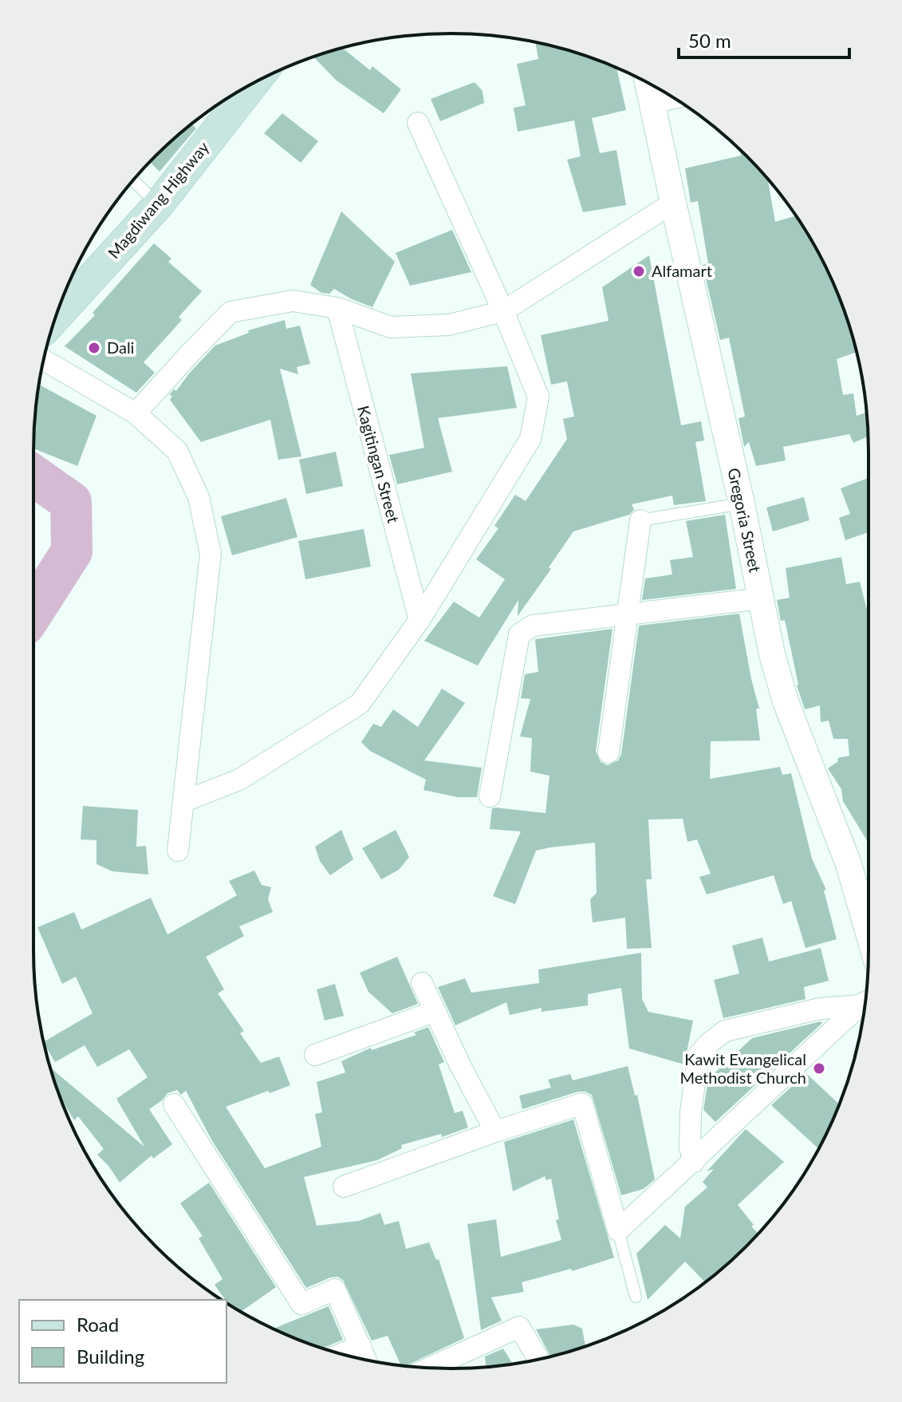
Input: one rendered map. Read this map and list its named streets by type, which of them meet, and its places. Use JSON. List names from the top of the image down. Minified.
{"streets":{"main road":["Magdiwang Highway"],"street":["Kagitingan Street","Gregoria Street"]},"places":["Alfamart","Dali","Kawit Evangelical Methodist Church"],"legend":["Road","Building"],"scale_bar":"50 m"}
